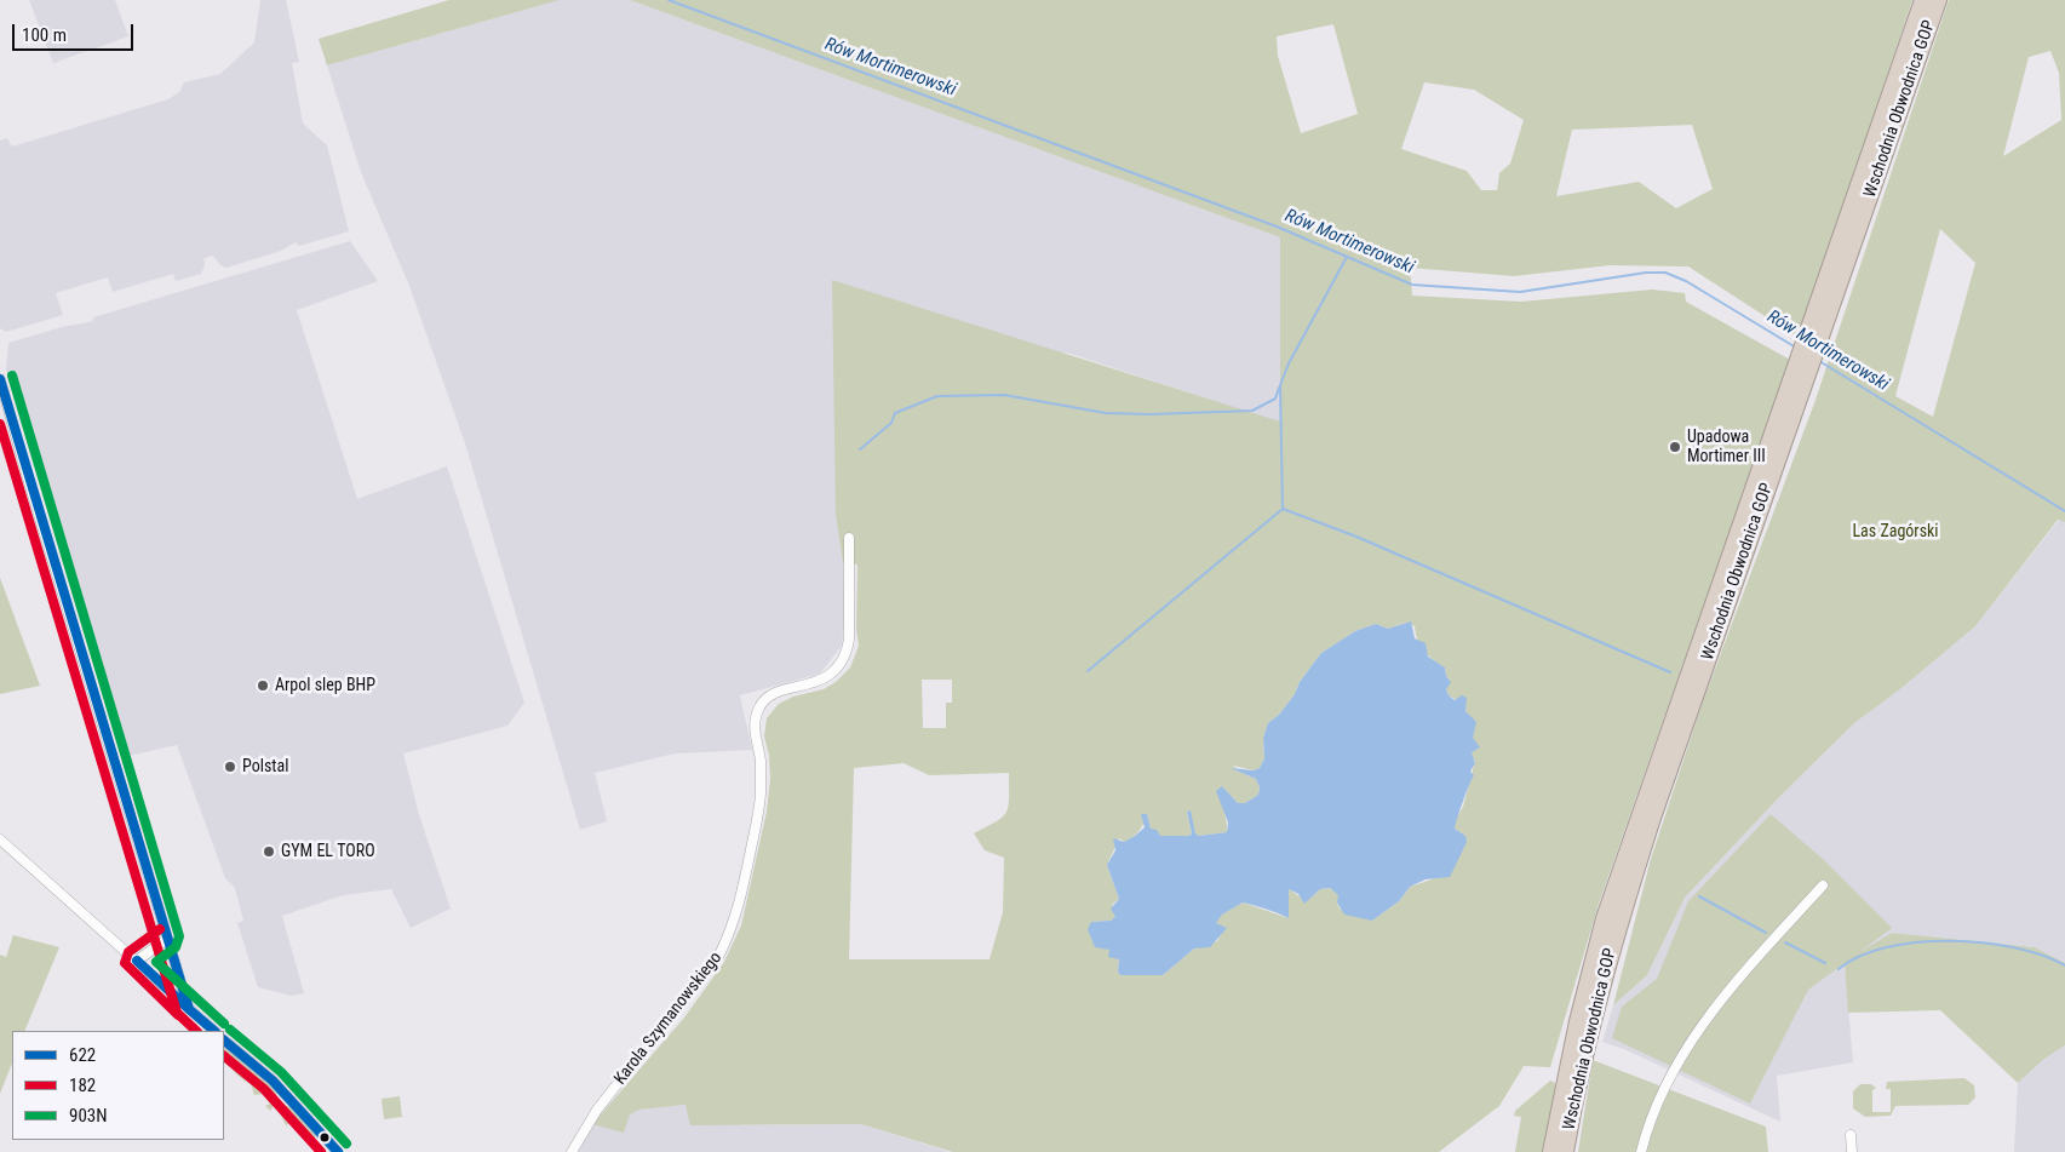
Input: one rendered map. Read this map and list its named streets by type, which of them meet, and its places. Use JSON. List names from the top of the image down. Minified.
{"streets":{"highway":["Wschodnia Obwodnica GOP"],"street":["Karola Szymanowskiego"]},"water":["Rów Mortimerowski"],"parks":["Las Zagórski"],"places":["Upadowa Mortimer III","Arpol slep BHP","Polstal","GYM EL TORO"],"lines":["transit line 903N","transit line 622","transit line 182"],"legend":["622","182","903N"],"scale_bar":"100 m"}
